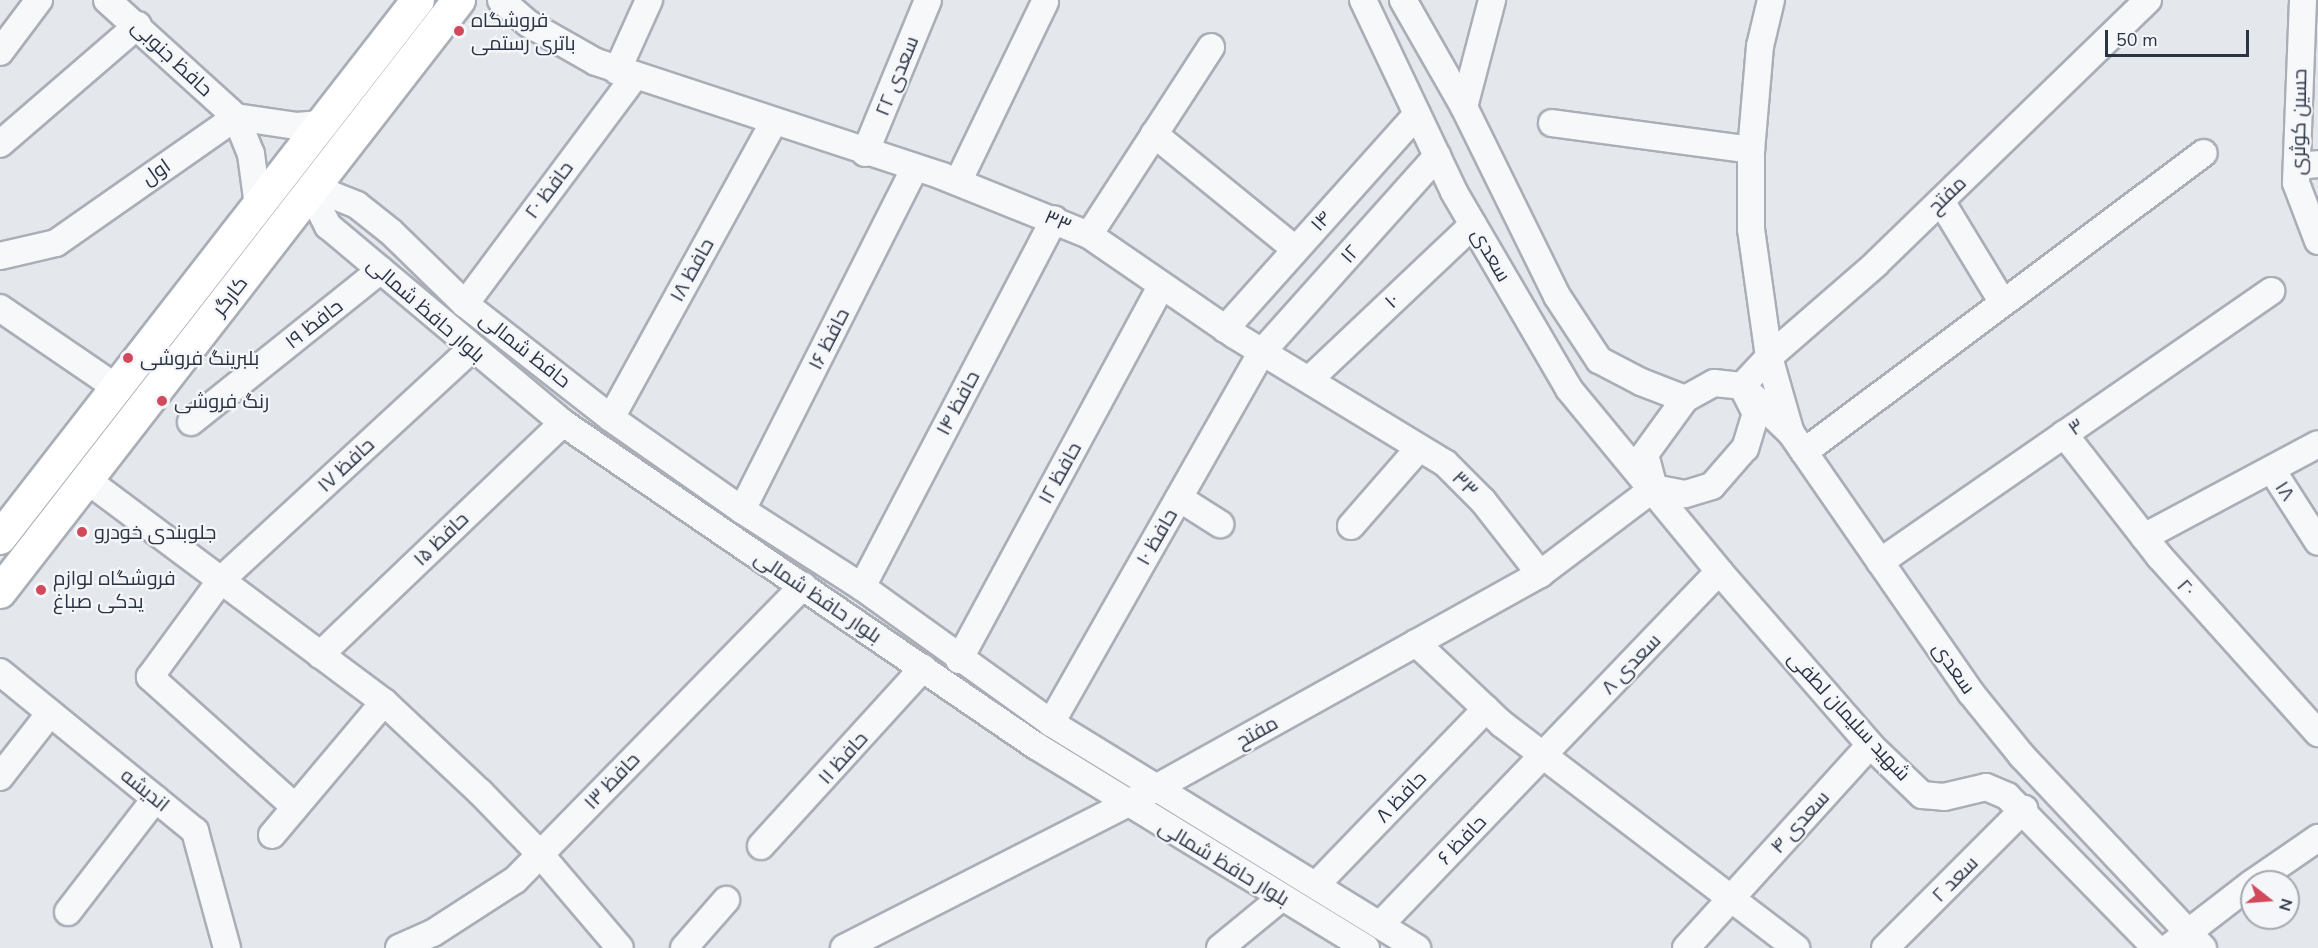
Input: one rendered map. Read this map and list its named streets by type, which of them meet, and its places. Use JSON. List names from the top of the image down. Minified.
{"streets":{"main road":["کارگر"],"street":["حافظ جنوبی","سعدی ۲۲","حسین کوثری","اول","حافظ ۲۰","مفتح","۳۳","۱۴","۱۲","سعدی","حافظ ۱۸","۱۰","بلوار حافظ شمالی","حافظ ۱۹","حافظ ۱۶","حافظ شمالی","حافظ ۱۴","۳","حافظ ۱۷","حافظ ۱۲","۱۸","حافظ ۱۰","حافظ ۱۵","۲۰","سعدی ۸","شهید سلیمان لطفی","حافظ ۱۱","حافظ ۱۳","اندیشه","حافظ ۸","سعدی ۴","حافظ ۶","سعد ۲"]},"crossings":[["حافظ جنوبی","اول"],["حافظ جنوبی","کارگر"],["سعدی ۲۲","۳۳"],["حافظ ۲۰","۳۳"],["حافظ ۲۰","حافظ شمالی"],["مفتح","۳۳"],["مفتح","سعدی"],["مفتح","بلوار حافظ شمالی"],["مفتح","شهید سلیمان لطفی"],["۳۳","۱۴"],["۳۳","۱۲"],["۳۳","حافظ ۱۸"],["۳۳","۱۰"],["۳۳","حافظ ۱۶"],["۳۳","حافظ ۱۴"],["۳۳","حافظ ۱۲"],["۳۳","حافظ ۱۰"],["۱۴","سعدی"],["۱۲","سعدی"],["۱۲","حافظ ۱۰"],["سعدی","۱۰"],["سعدی","۳"],["سعدی","شهید سلیمان لطفی"],["حافظ ۱۸","حافظ شمالی"],["کارگر","بلوار حافظ شمالی"],["کارگر","حافظ شمالی"],["بلوار حافظ شمالی","حافظ ۱۹"],["بلوار حافظ شمالی","حافظ ۱۶"],["بلوار حافظ شمالی","حافظ شمالی"],["بلوار حافظ شمالی","حافظ ۱۴"],["بلوار حافظ شمالی","حافظ ۱۷"],["بلوار حافظ شمالی","حافظ ۱۲"],["بلوار حافظ شمالی","حافظ ۱۰"],["بلوار حافظ شمالی","حافظ ۱۵"],["بلوار حافظ شمالی","حافظ ۱۱"],["بلوار حافظ شمالی","حافظ ۱۳"],["بلوار حافظ شمالی","حافظ ۸"],["بلوار حافظ شمالی","حافظ ۶"],["حافظ ۱۶","حافظ شمالی"],["۳","۲۰"],["سعدی ۸","شهید سلیمان لطفی"],["سعدی ۸","حافظ ۶"],["شهید سلیمان لطفی","سعدی ۴"],["شهید سلیمان لطفی","سعد ۲"]],"places":["فروشگاه باتری رستمی","بلبرینگ فروشی","رنگ فروشی","جلوبندی خودرو","فروشگاه لوازم یدکی صباغ"],"scale_bar":"50 m","north":"right"}
